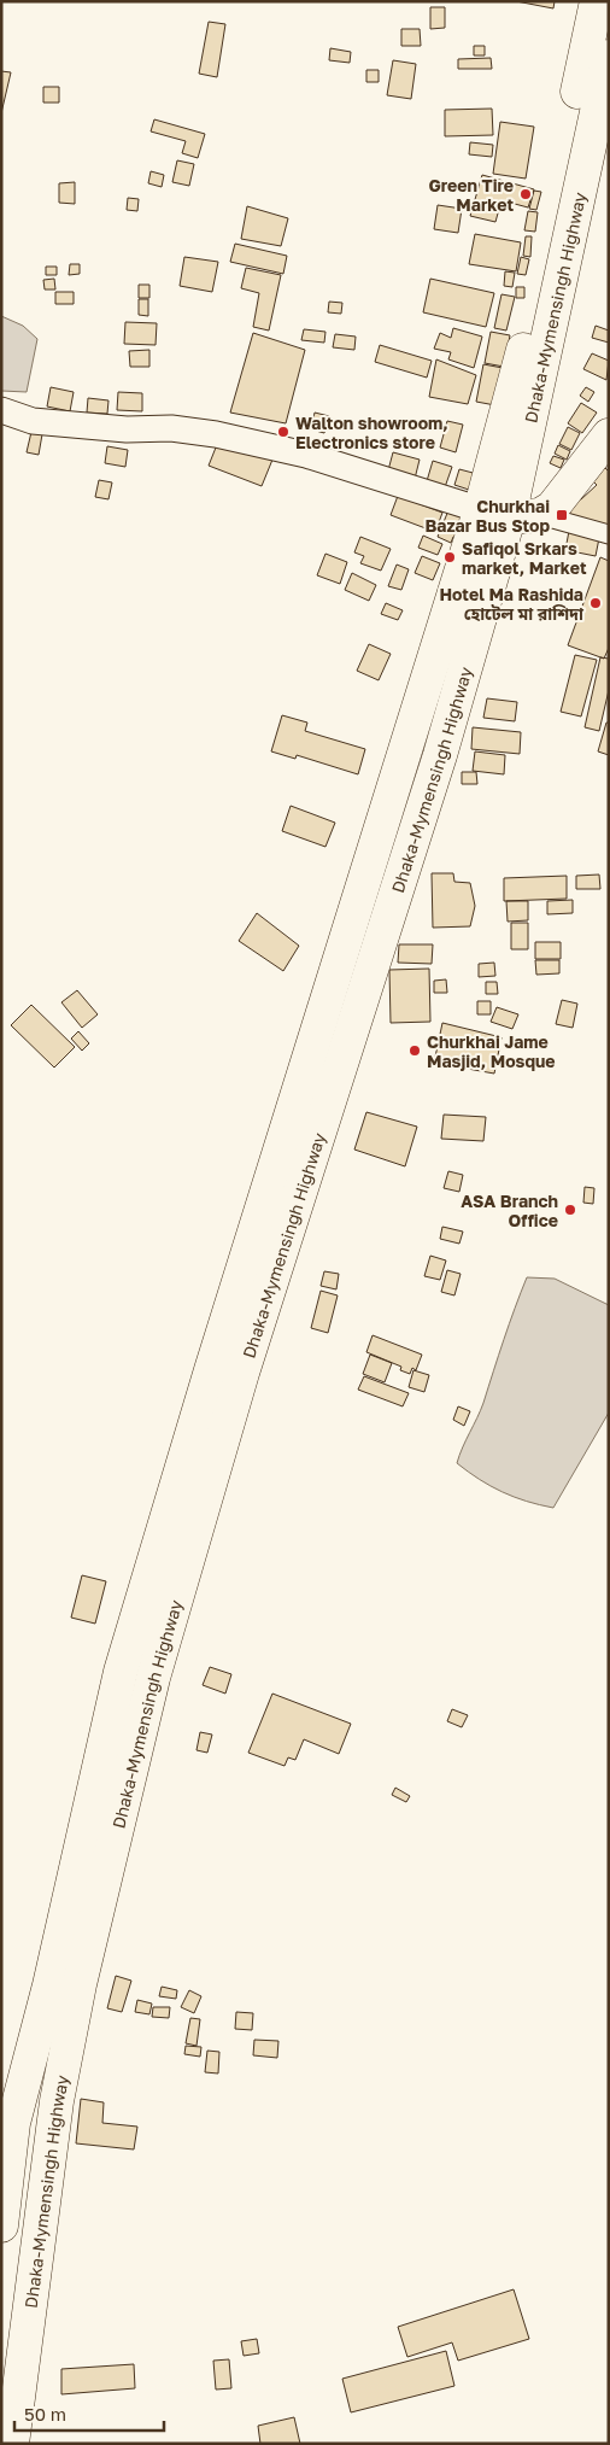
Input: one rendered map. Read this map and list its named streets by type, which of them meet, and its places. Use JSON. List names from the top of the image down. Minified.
{"streets":{"highway":["Dhaka-Mymensingh Highway"]},"places":{"other":["Green Tire Market","Walton showroom, Electronics store","Safiqol Srkars market, Market","Hotel Ma Rashida হোটেল মা রাশিদা","Churkhai Jame Masjid, Mosque","ASA Branch Office"],"transit":["Churkhai Bazar Bus Stop"]},"scale_bar":"50 m"}
